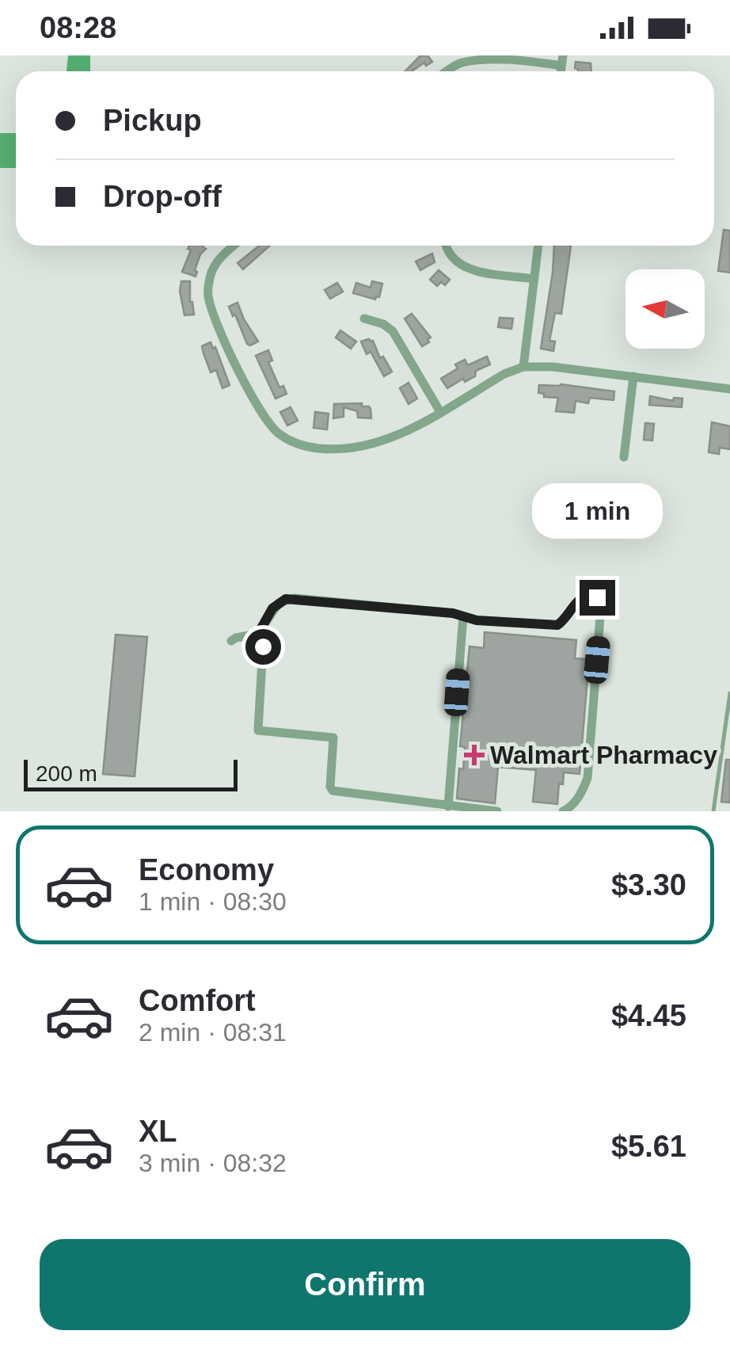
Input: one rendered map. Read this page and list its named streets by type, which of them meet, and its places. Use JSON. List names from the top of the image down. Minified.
{"places":{"health":["Walmart Pharmacy"]},"scale_bar":"200 m","north":"left","page":{"status":"08:28","banner":["Pickup","Drop-off"],"bubble":"1 min","scale":"200 m","list":[{"name":"Economy","note":"1 min · 08:30","value":"$3.30"},{"name":"Comfort","note":"2 min · 08:31","value":"$4.45"},{"name":"XL","note":"3 min · 08:32","value":"$5.61"}],"buttons":"Confirm"}}
